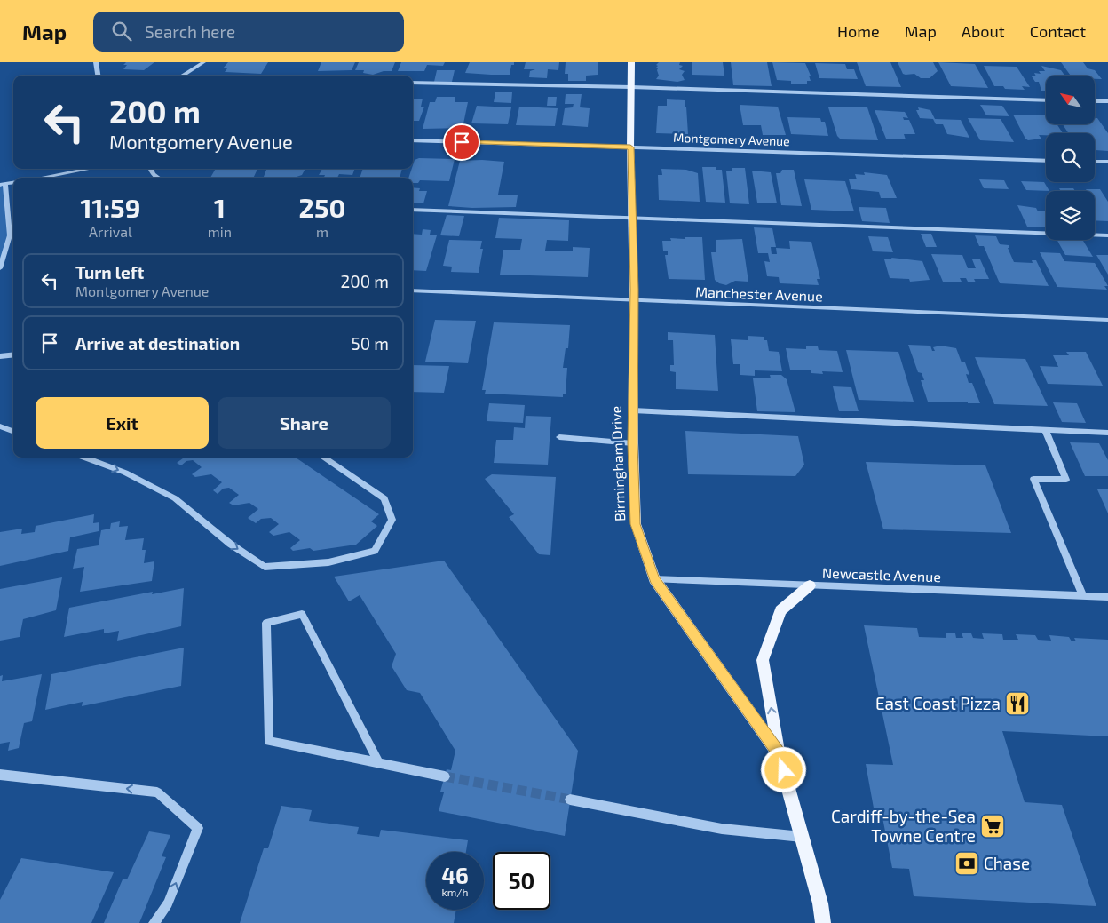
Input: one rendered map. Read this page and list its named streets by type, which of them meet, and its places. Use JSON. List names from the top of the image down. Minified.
{"streets":{"main road":["Birmingham Drive"],"street":["Montgomery Avenue","Manchester Avenue","Newcastle Avenue"]},"crossings":[["Montgomery Avenue","Birmingham Drive"],["Manchester Avenue","Birmingham Drive"],["Birmingham Drive","Newcastle Avenue"]],"places":{"restaurant":["East Coast Pizza"],"supermarket":["Cardiff-by-the-Sea Towne Centre"],"bank":["Chase"]},"north":"top left","page":{"header":"Map","search":"Search here","nav":["Home","Map","About","Contact"],"turn":["200 m","Montgomery Avenue"],"eta":["11:59","Arrival","1","min","250","m"],"list":[{"name":"Turn left","note":"Montgomery Avenue","value":"200 m"},{"name":"Arrive at destination","value":"50 m"}],"buttons":["Exit","Share"],"speed":"46 km/h","limit":"50"}}
